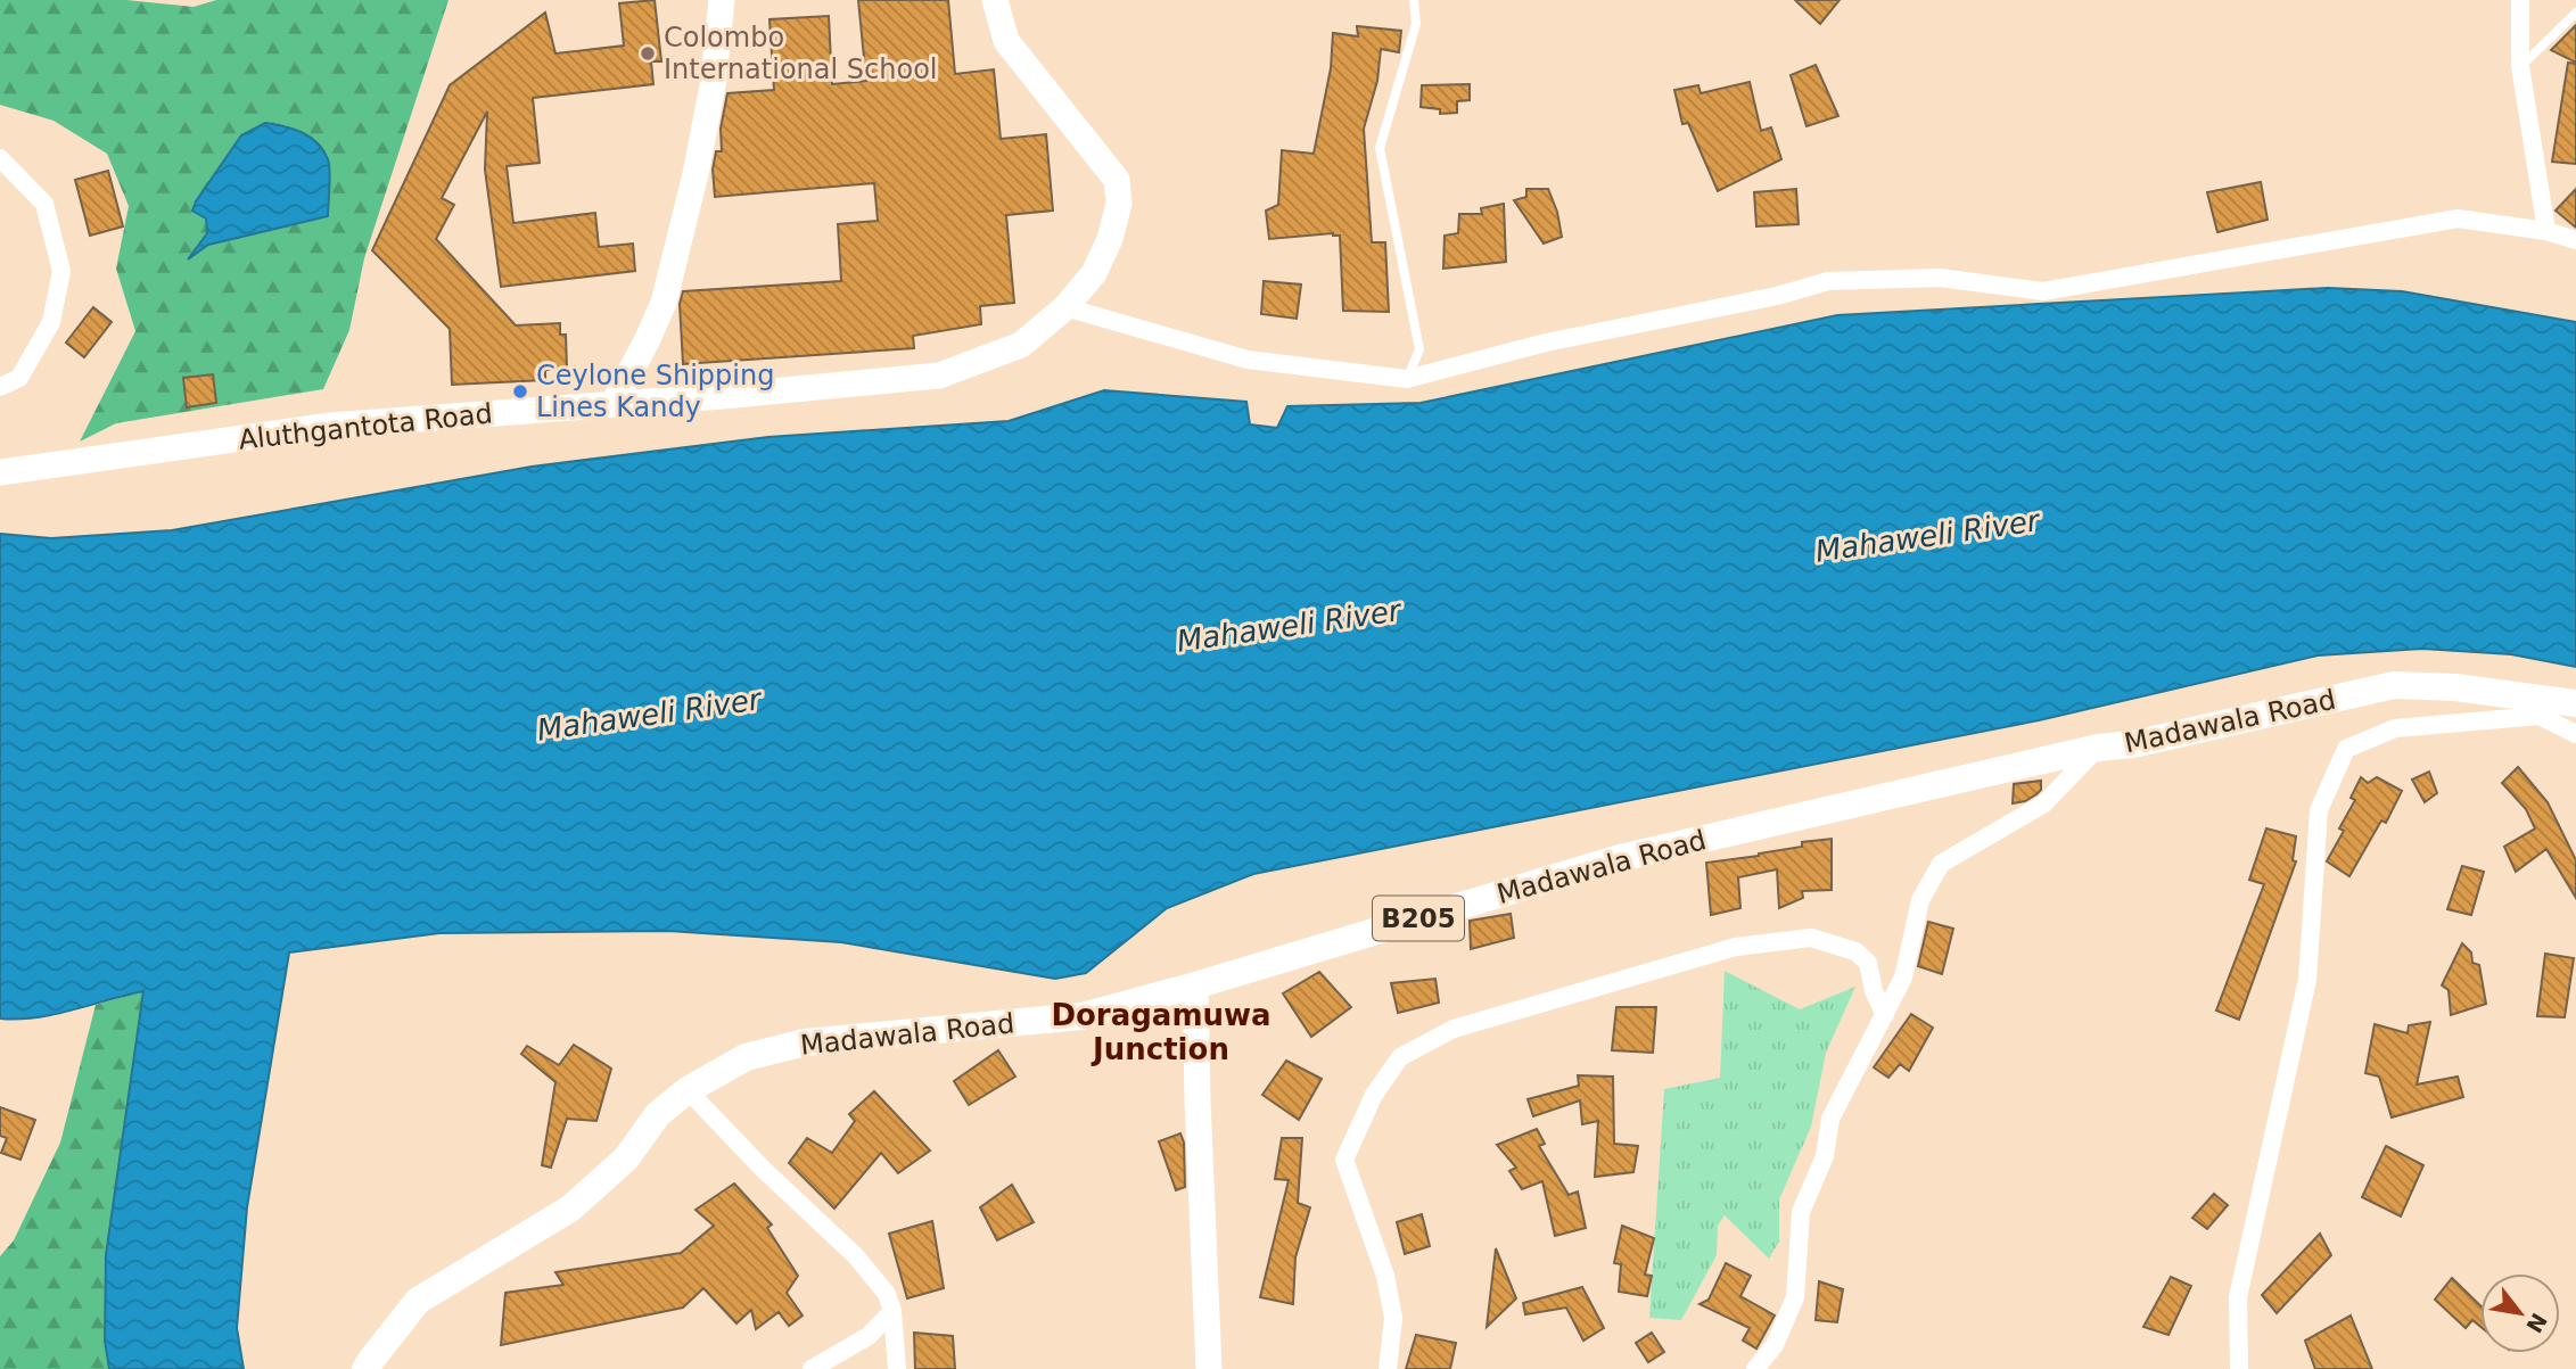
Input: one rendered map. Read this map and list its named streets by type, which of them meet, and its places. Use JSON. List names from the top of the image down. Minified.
{"streets":{"main road":["Madawala Road","B205"],"street":["Aluthgantota Road"]},"districts":["Doragamuwa Junction"],"water":["Mahaweli River"],"places":["Colombo International School","Ceylone Shipping Lines Kandy"],"north":"bottom right"}
